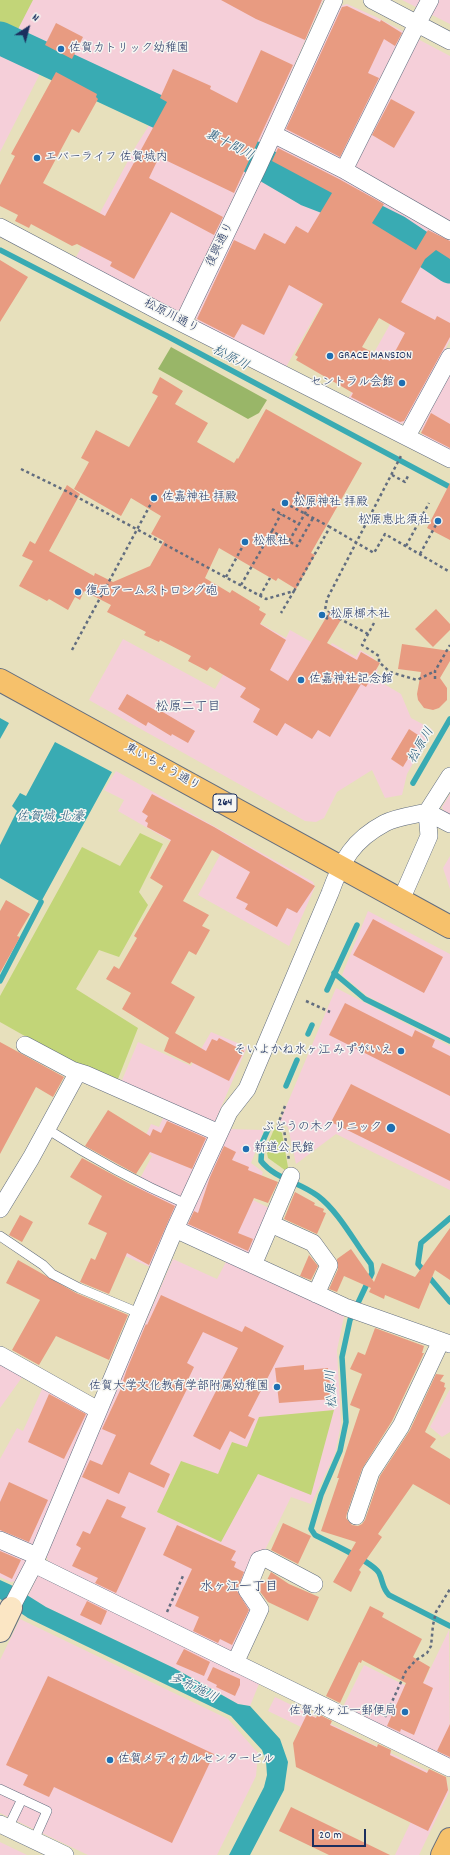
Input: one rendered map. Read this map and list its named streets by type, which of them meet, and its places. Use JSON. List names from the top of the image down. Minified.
{"streets":{"main road":["東いちょう通り","264"],"street":["復興通り","松原川通り"]},"crossings":[["復興通り","松原川通り"]],"districts":["松原二丁目","水ヶ江一丁目"],"water":["裏十間川","松原川","佐賀城 北濠","多布施川"],"places":["佐賀カトリック幼稚園","エバーライフ 佐賀城内","GRACE MANSION","セントラル会館","佐嘉神社 拝殿","松原神社 拝殿","松原恵比須社","松根社","復元アームストロング砲","松原梛木社","佐嘉神社記念館","そいよかね水ヶ江 みずがいえ","ぶどうの木クリニック","新道公民館","佐賀大学文化教育学部附属幼稚園","佐賀水ヶ江一郵便局","佐賀メディカルセンタービル"],"scale_bar":"20 m","north":"top right"}
